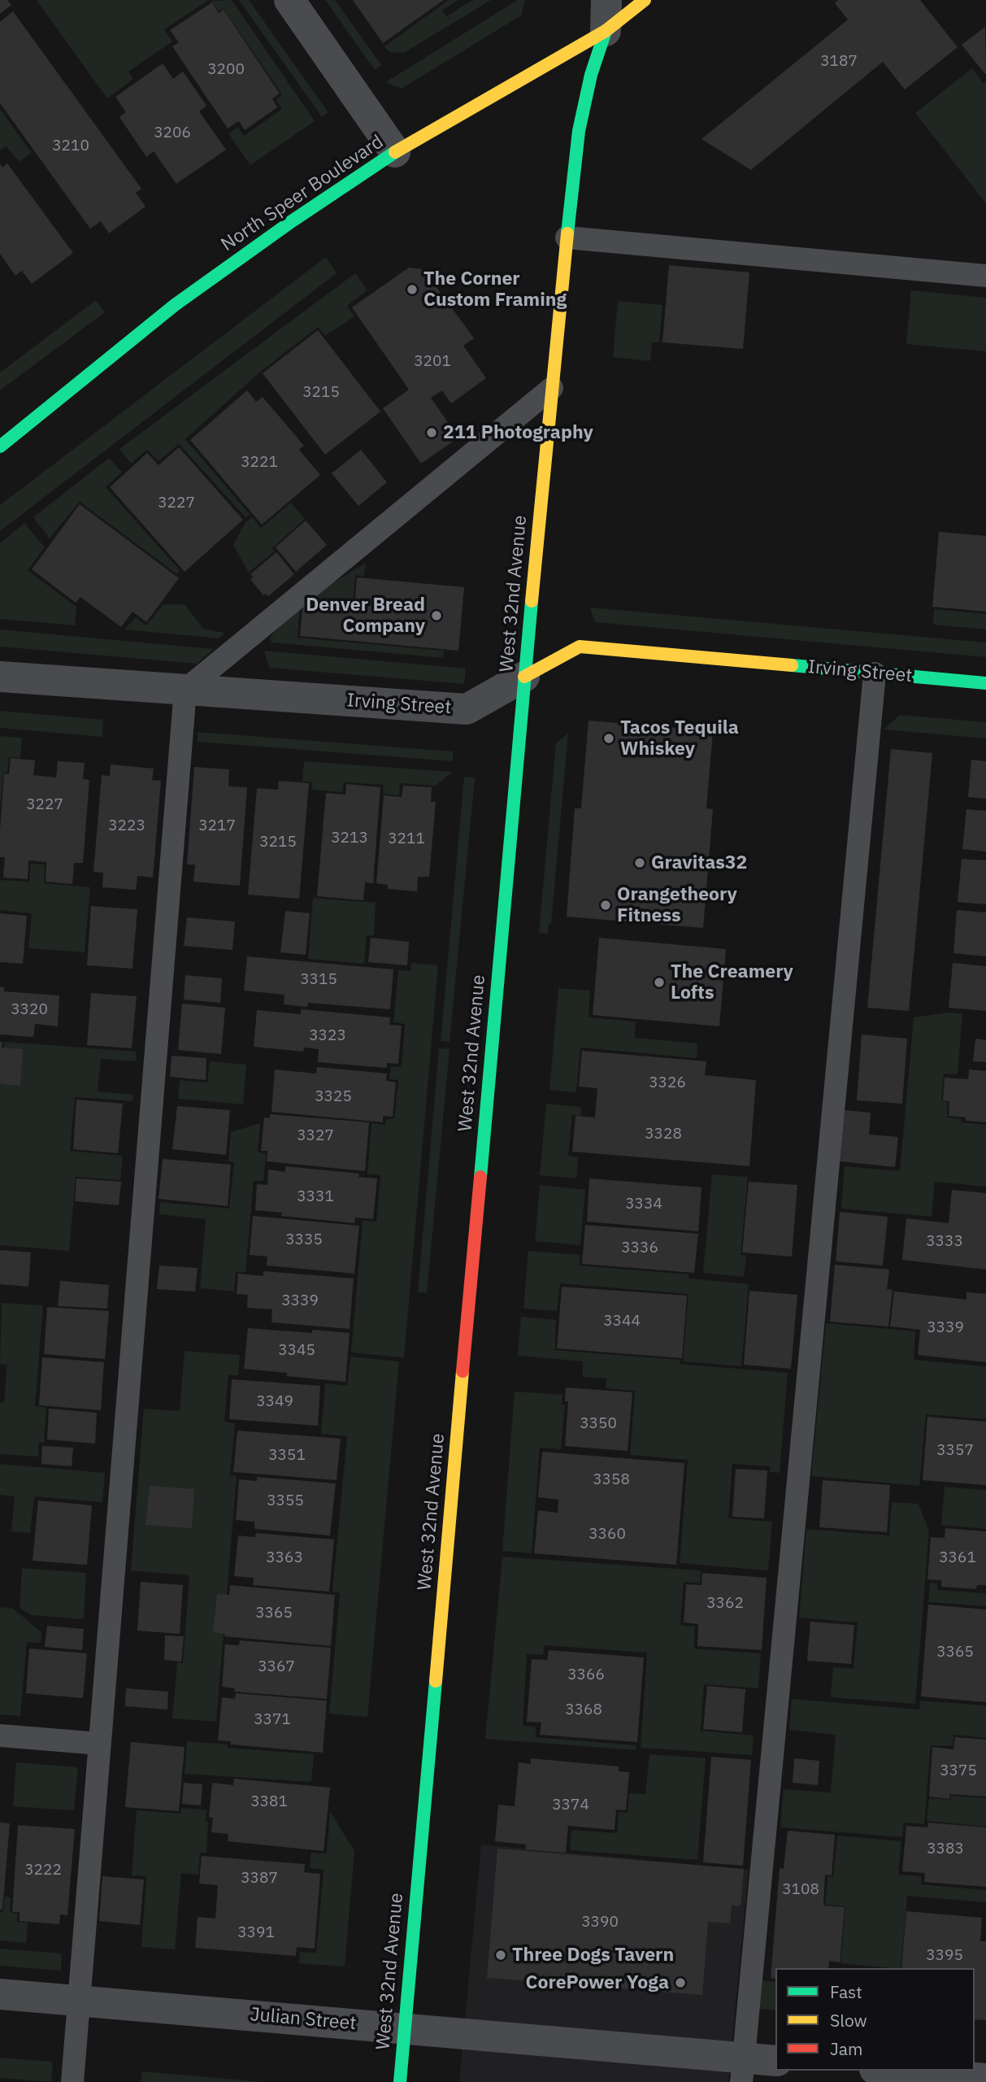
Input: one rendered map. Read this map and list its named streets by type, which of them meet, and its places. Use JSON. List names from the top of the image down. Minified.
{"streets":{"street":["North Speer Boulevard","West 32nd Avenue","Irving Street","Julian Street"]},"crossings":[["North Speer Boulevard","West 32nd Avenue"],["West 32nd Avenue","Irving Street"],["West 32nd Avenue","Julian Street"]],"places":["The Corner Custom Framing","211 Photography","Denver Bread Company","Tacos Tequila Whiskey","Gravitas32","Orangetheory Fitness","The Creamery Lofts","Three Dogs Tavern","CorePower Yoga"],"house_numbers":["3187","3200","3206","3210","3201","3215","3221","3227","3227","3223","3217","3213","3211","3215","3315","3320","3323","3326","3325","3328","3327","3331","3334","3335","3333","3336","3339","3344","3339","3345","3349","3350","3357","3351","3358","3355","3360","3363","3361","3362","3365","3365","3367","3366","3368","3371","3375","3381","3374","3383","3222","3387","3108","3390","3391","3395"],"legend":["Fast","Slow","Jam"]}
